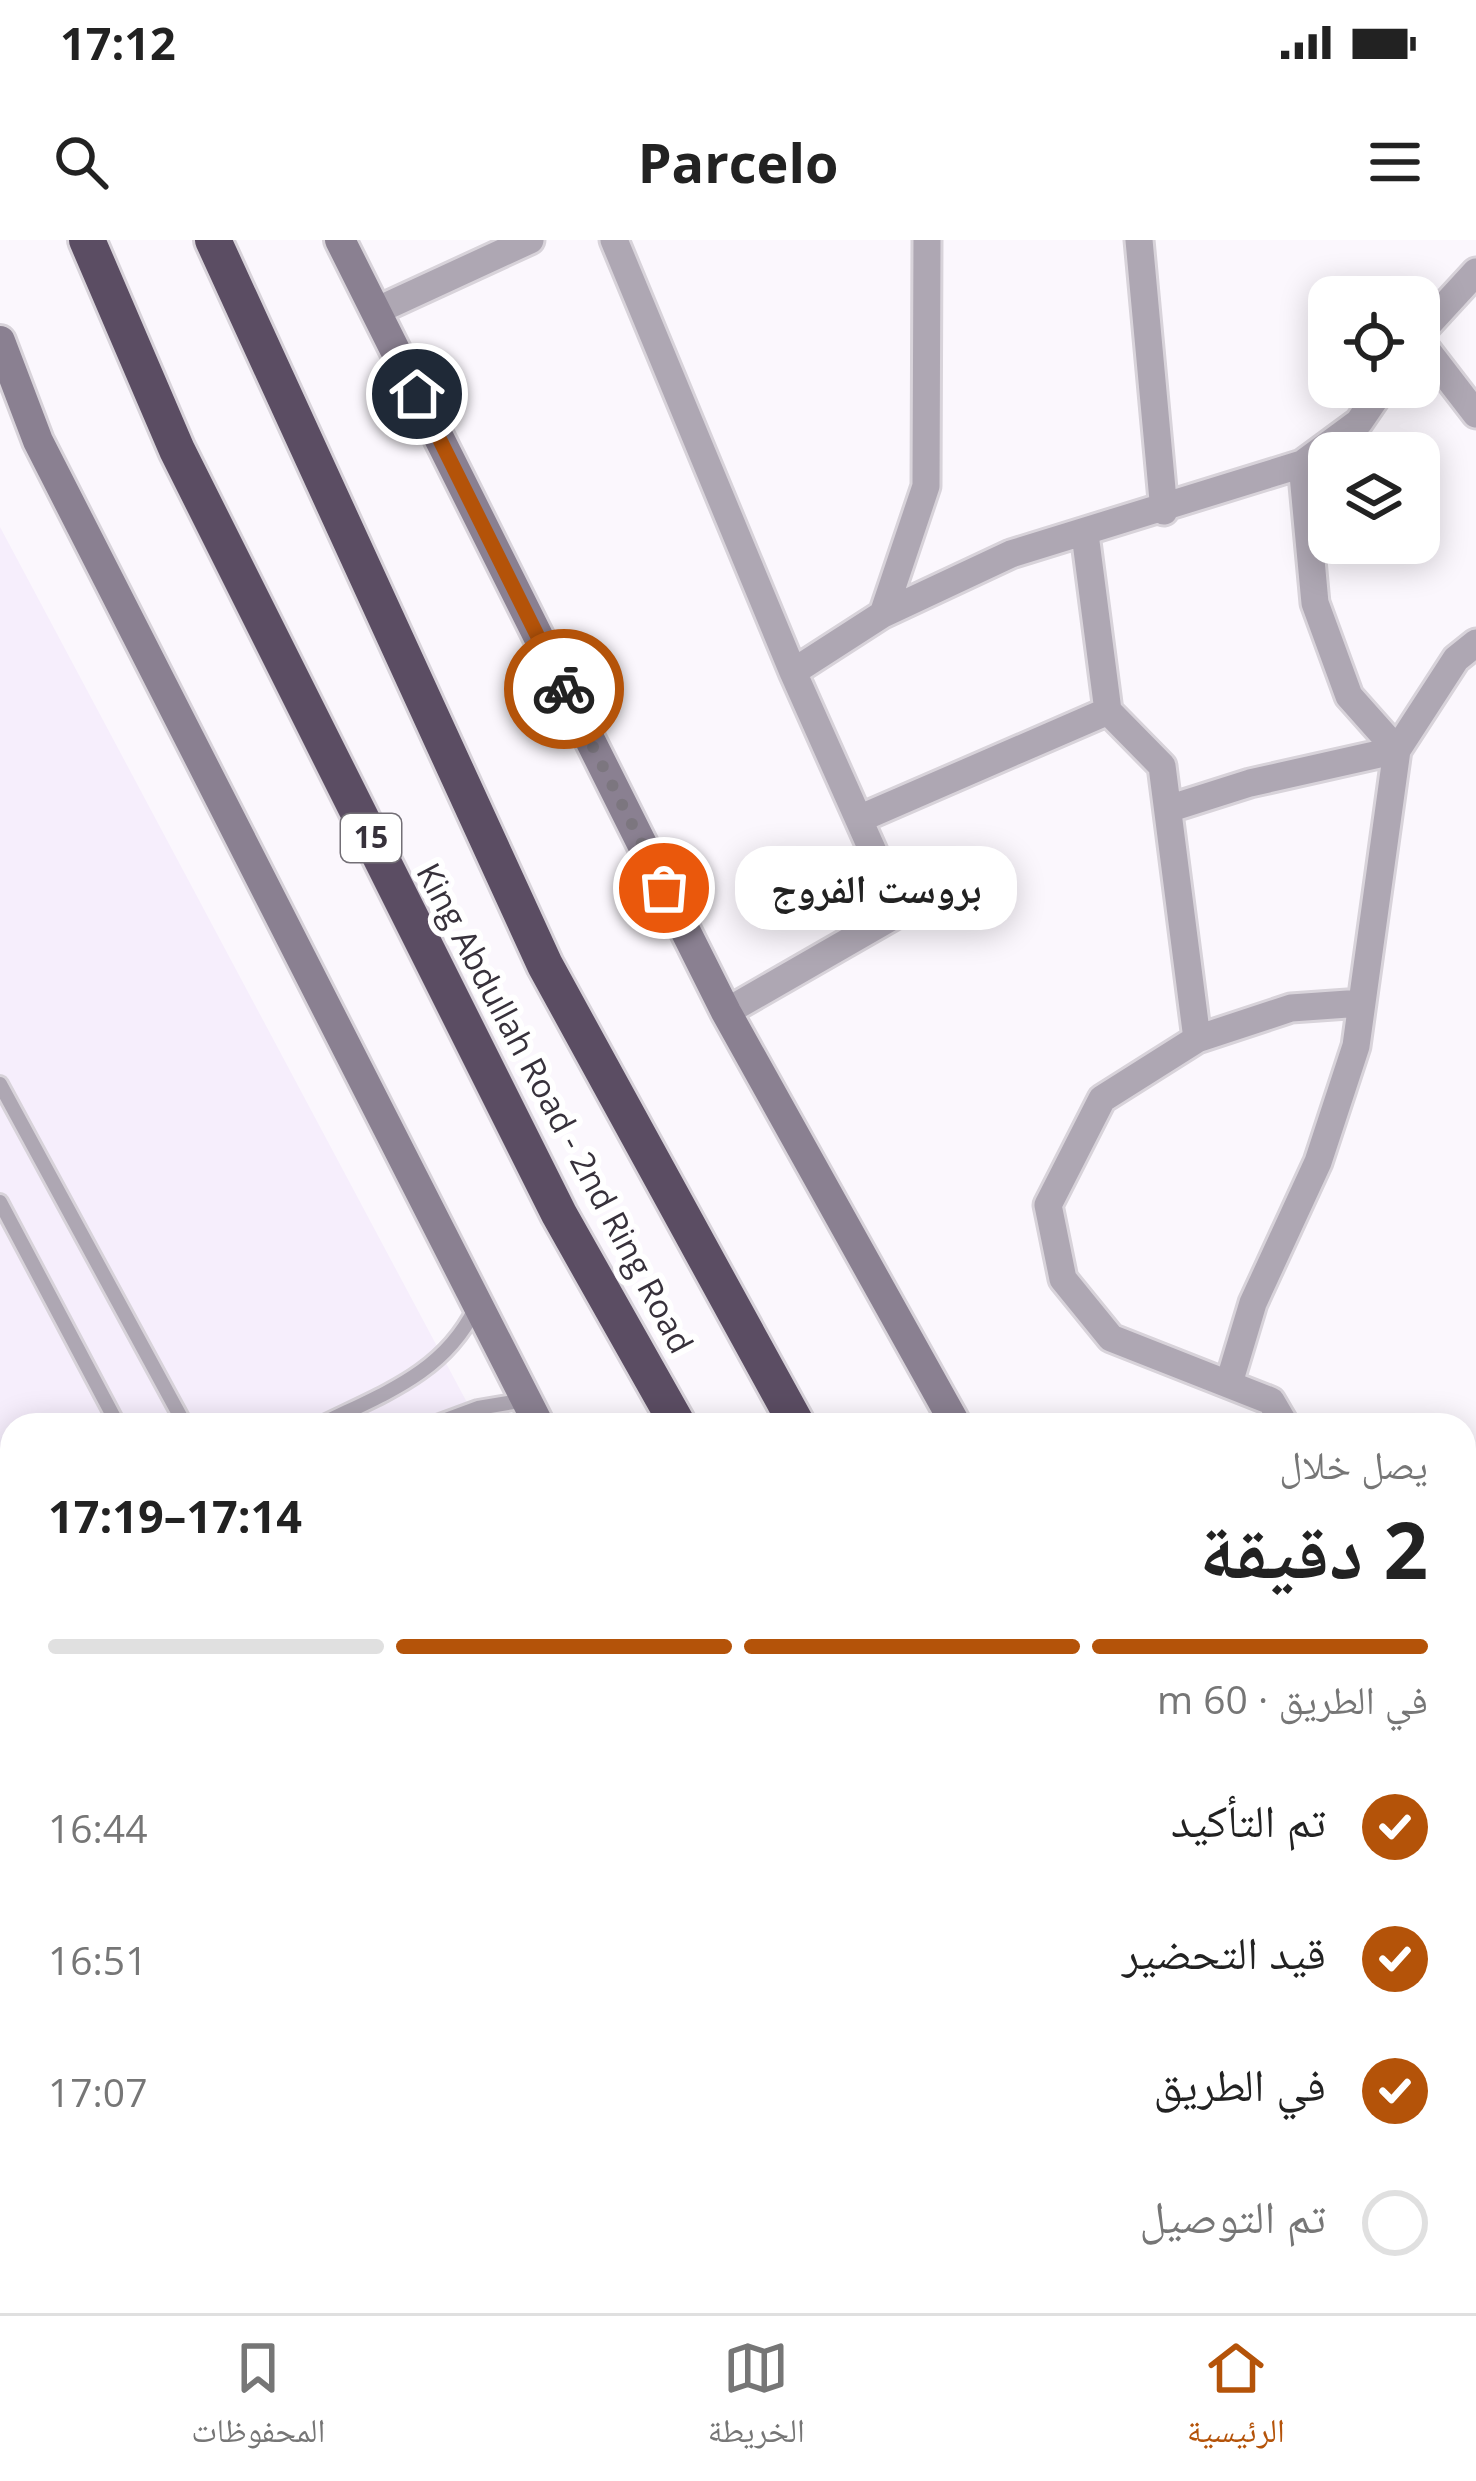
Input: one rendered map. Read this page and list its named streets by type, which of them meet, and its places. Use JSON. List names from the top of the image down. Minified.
{"streets":{"highway":["15","King Abdullah Road - 2nd Ring Road"]},"places":["بروست الفروج"],"page":{"status":"17:12","header":"Parcelo","bubble":"بروست الفروج","heading":["2 دقيقة","يصل خلال","17:14–17:19"],"bar":"في الطريق · 60 m","list":[["تم التأكيد","16:44"],["قيد التحضير","16:51"],["في الطريق","17:07"],"تم التوصيل"],"tabs":["الرئيسية","الخريطة","المحفوظات"]}}
